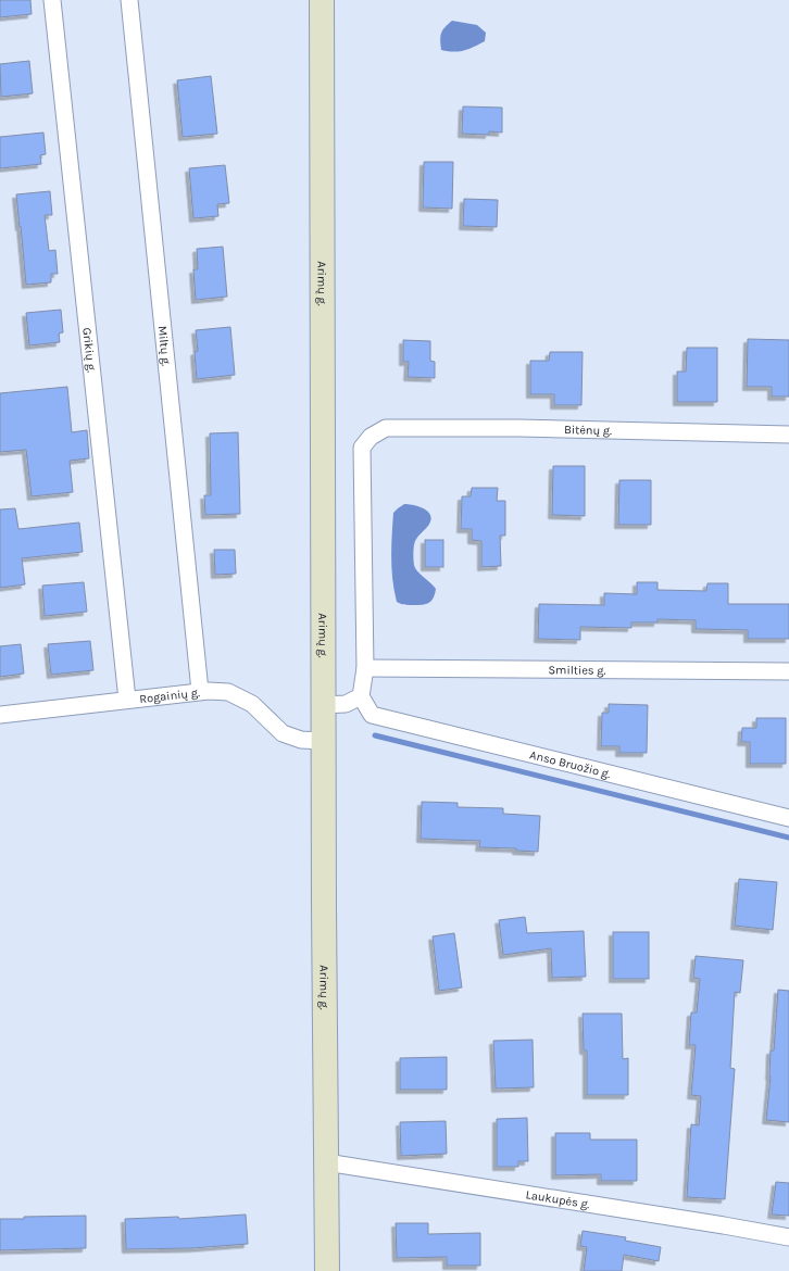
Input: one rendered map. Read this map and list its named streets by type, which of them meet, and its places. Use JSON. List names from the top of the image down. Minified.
{"streets":{"main road":["Arimų g."],"street":["Miltų g.","Grikių g.","Bitėnų g.","Smilties g.","Rogainių g.","Anso Bruožio g.","Laukupės g."]},"crossings":[["Arimų g.","Rogainių g."],["Arimų g.","Laukupės g."],["Miltų g.","Rogainių g."],["Grikių g.","Rogainių g."],["Bitėnų g.","Smilties g."]]}
